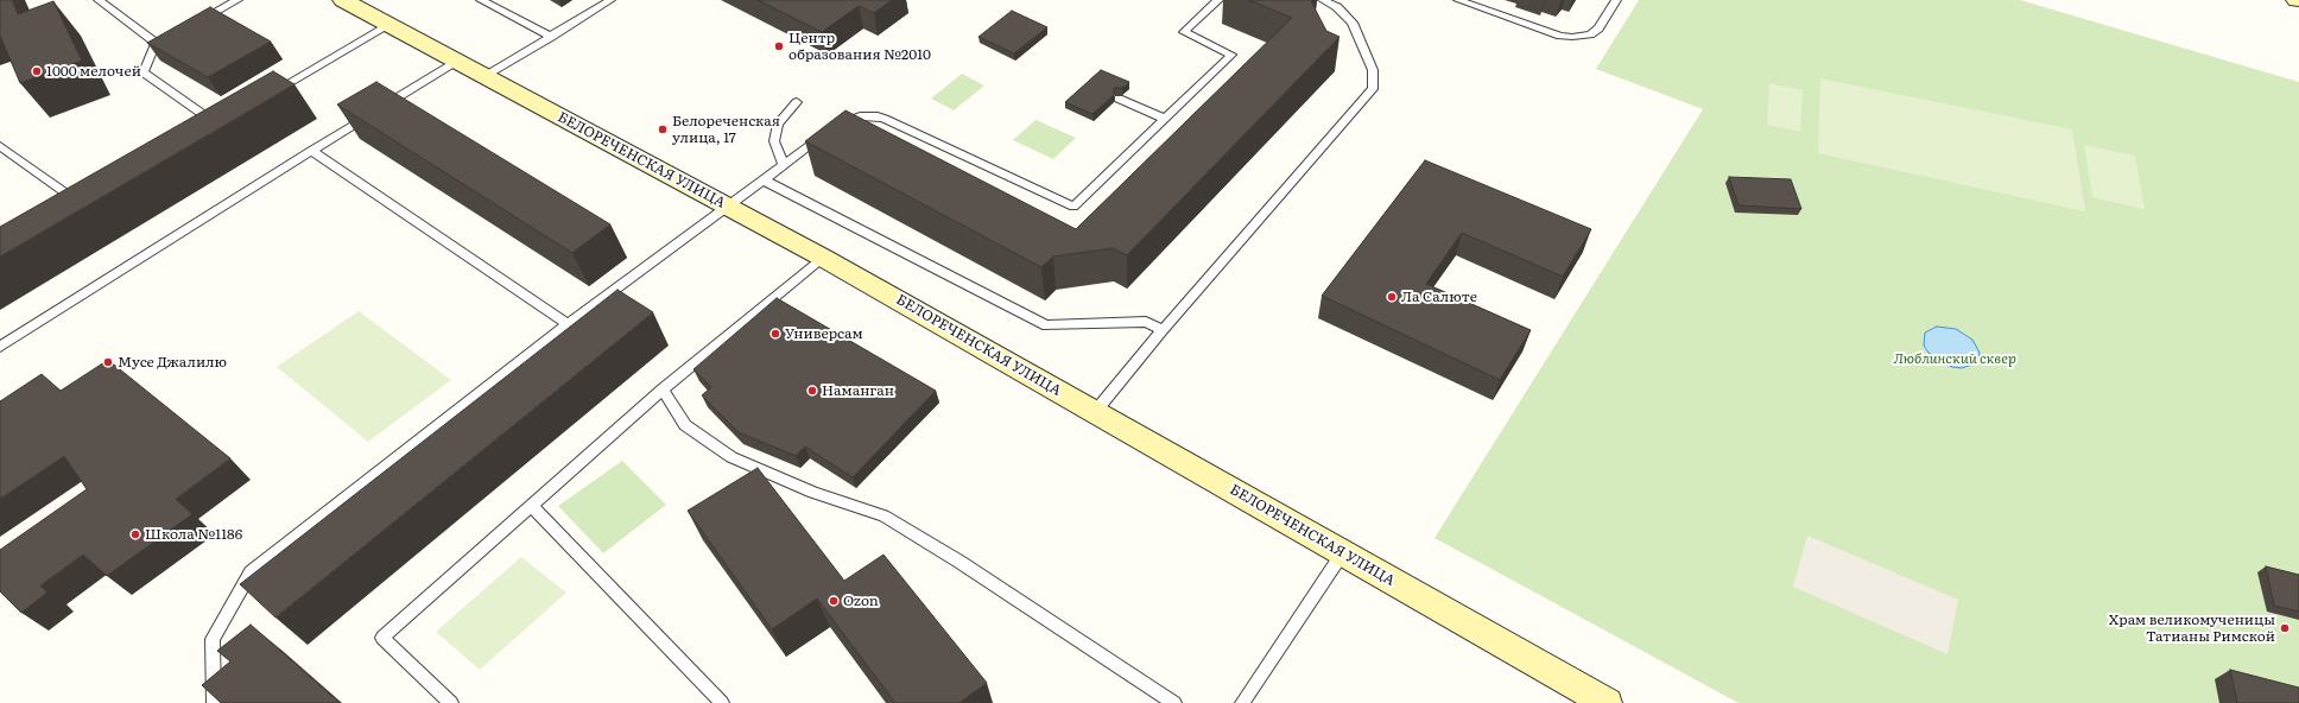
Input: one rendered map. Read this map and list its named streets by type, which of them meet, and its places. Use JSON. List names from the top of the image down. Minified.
{"streets":{"street":["БЕЛОРЕЧЕНСКАЯ УЛИЦА"]},"parks":["Люблинский сквер"],"places":["Центр образования №2010","1000 мелочей","Белореченская улица, 17","Ла Салюте","Универсам","Мусе Джалилю","Наманган","Школа №1186","Ozon","Храм великомученицы Татианы Римской"]}
